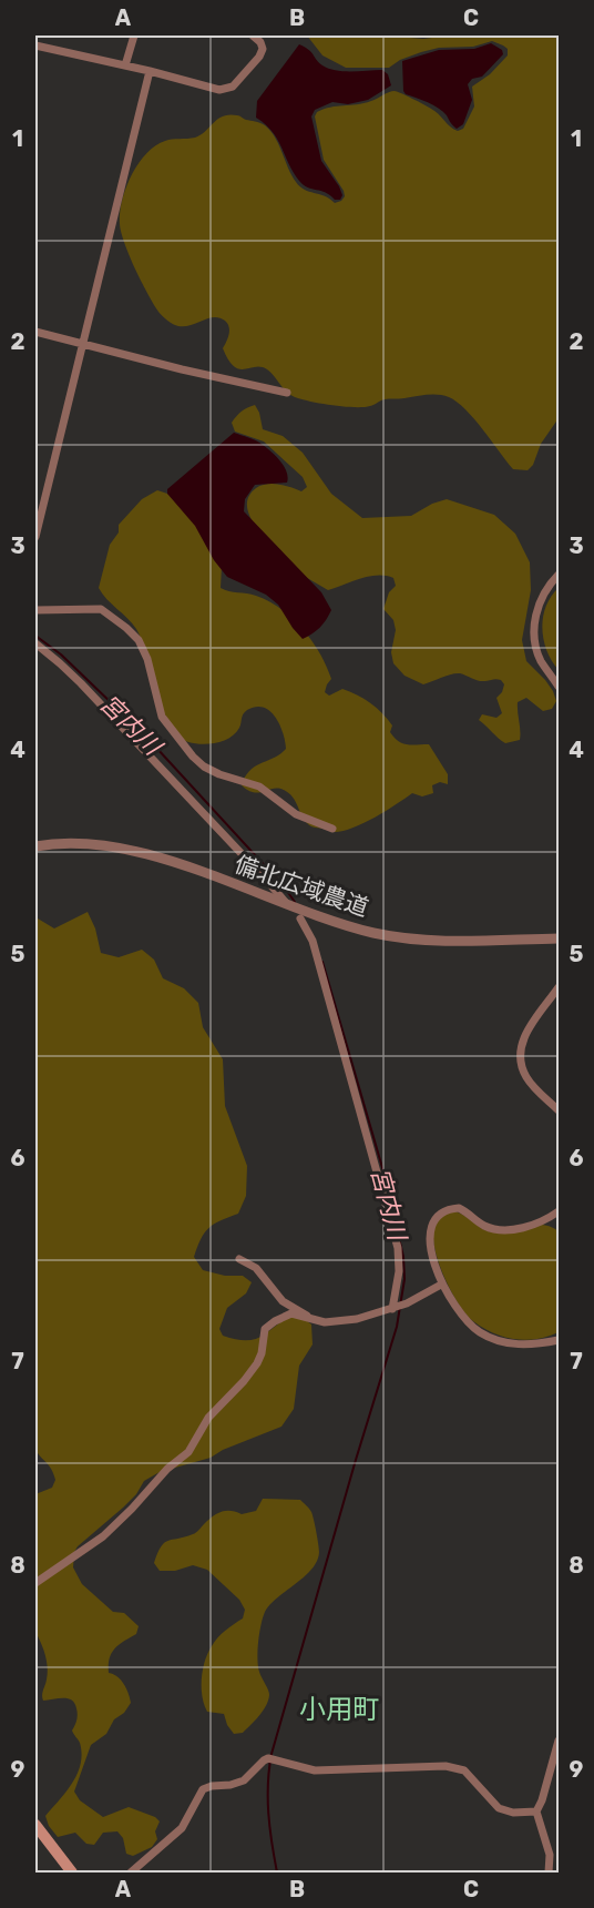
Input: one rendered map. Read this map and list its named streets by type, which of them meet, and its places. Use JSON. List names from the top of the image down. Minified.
{"streets":{"street":["備北広域農道"]},"districts":["小用町"],"water":["宮内川"],"grid":{"columns":["A","B","C"],"rows":["1","2","3","4","5","6","7","8","9"]}}
